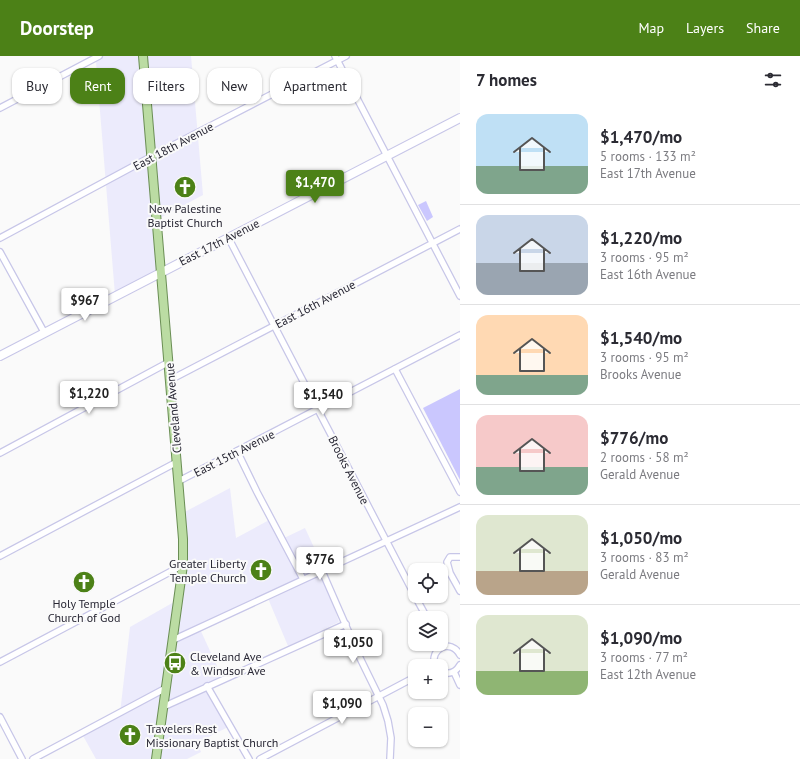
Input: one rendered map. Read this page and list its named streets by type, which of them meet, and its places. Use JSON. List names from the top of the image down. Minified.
{"streets":{"main road":["Cleveland Avenue"],"street":["East 18th Avenue","East 17th Avenue","East 16th Avenue","East 15th Avenue","Brooks Avenue"]},"crossings":[["East 18th Avenue","Cleveland Avenue"],["East 17th Avenue","Cleveland Avenue"],["East 17th Avenue","Brooks Avenue"],["East 16th Avenue","Cleveland Avenue"],["East 16th Avenue","Brooks Avenue"],["Cleveland Avenue","East 15th Avenue"],["East 15th Avenue","Brooks Avenue"]],"places":{"church":["New Palestine Baptist Church","Greater Liberty Temple Church","Holy Temple Church of God","Travelers Rest Missionary Baptist Church"],"bus stop":["Cleveland Ave & Windsor Ave"]},"page":{"header":"Doorstep","nav":["Map","Layers","Share"],"heading":"7 homes","chip":["Buy","Rent","Filters","New","Apartment"],"list":[{"name":"$1,470/mo","note":"5 rooms · 133 m² · East 17th Avenue"},{"name":"$1,220/mo","note":"3 rooms · 95 m² · East 16th Avenue"},{"name":"$1,540/mo","note":"3 rooms · 95 m² · Brooks Avenue"},{"name":"$776/mo","note":"2 rooms · 58 m² · Gerald Avenue"},{"name":"$1,050/mo","note":"3 rooms · 83 m² · Gerald Avenue"},{"name":"$1,090/mo","note":"3 rooms · 77 m² · East 12th Avenue"}],"price":["$1,470","$967","$1,220","$1,540","$776","$1,050","$1,090"],"map_buttons":["+","−"]}}
